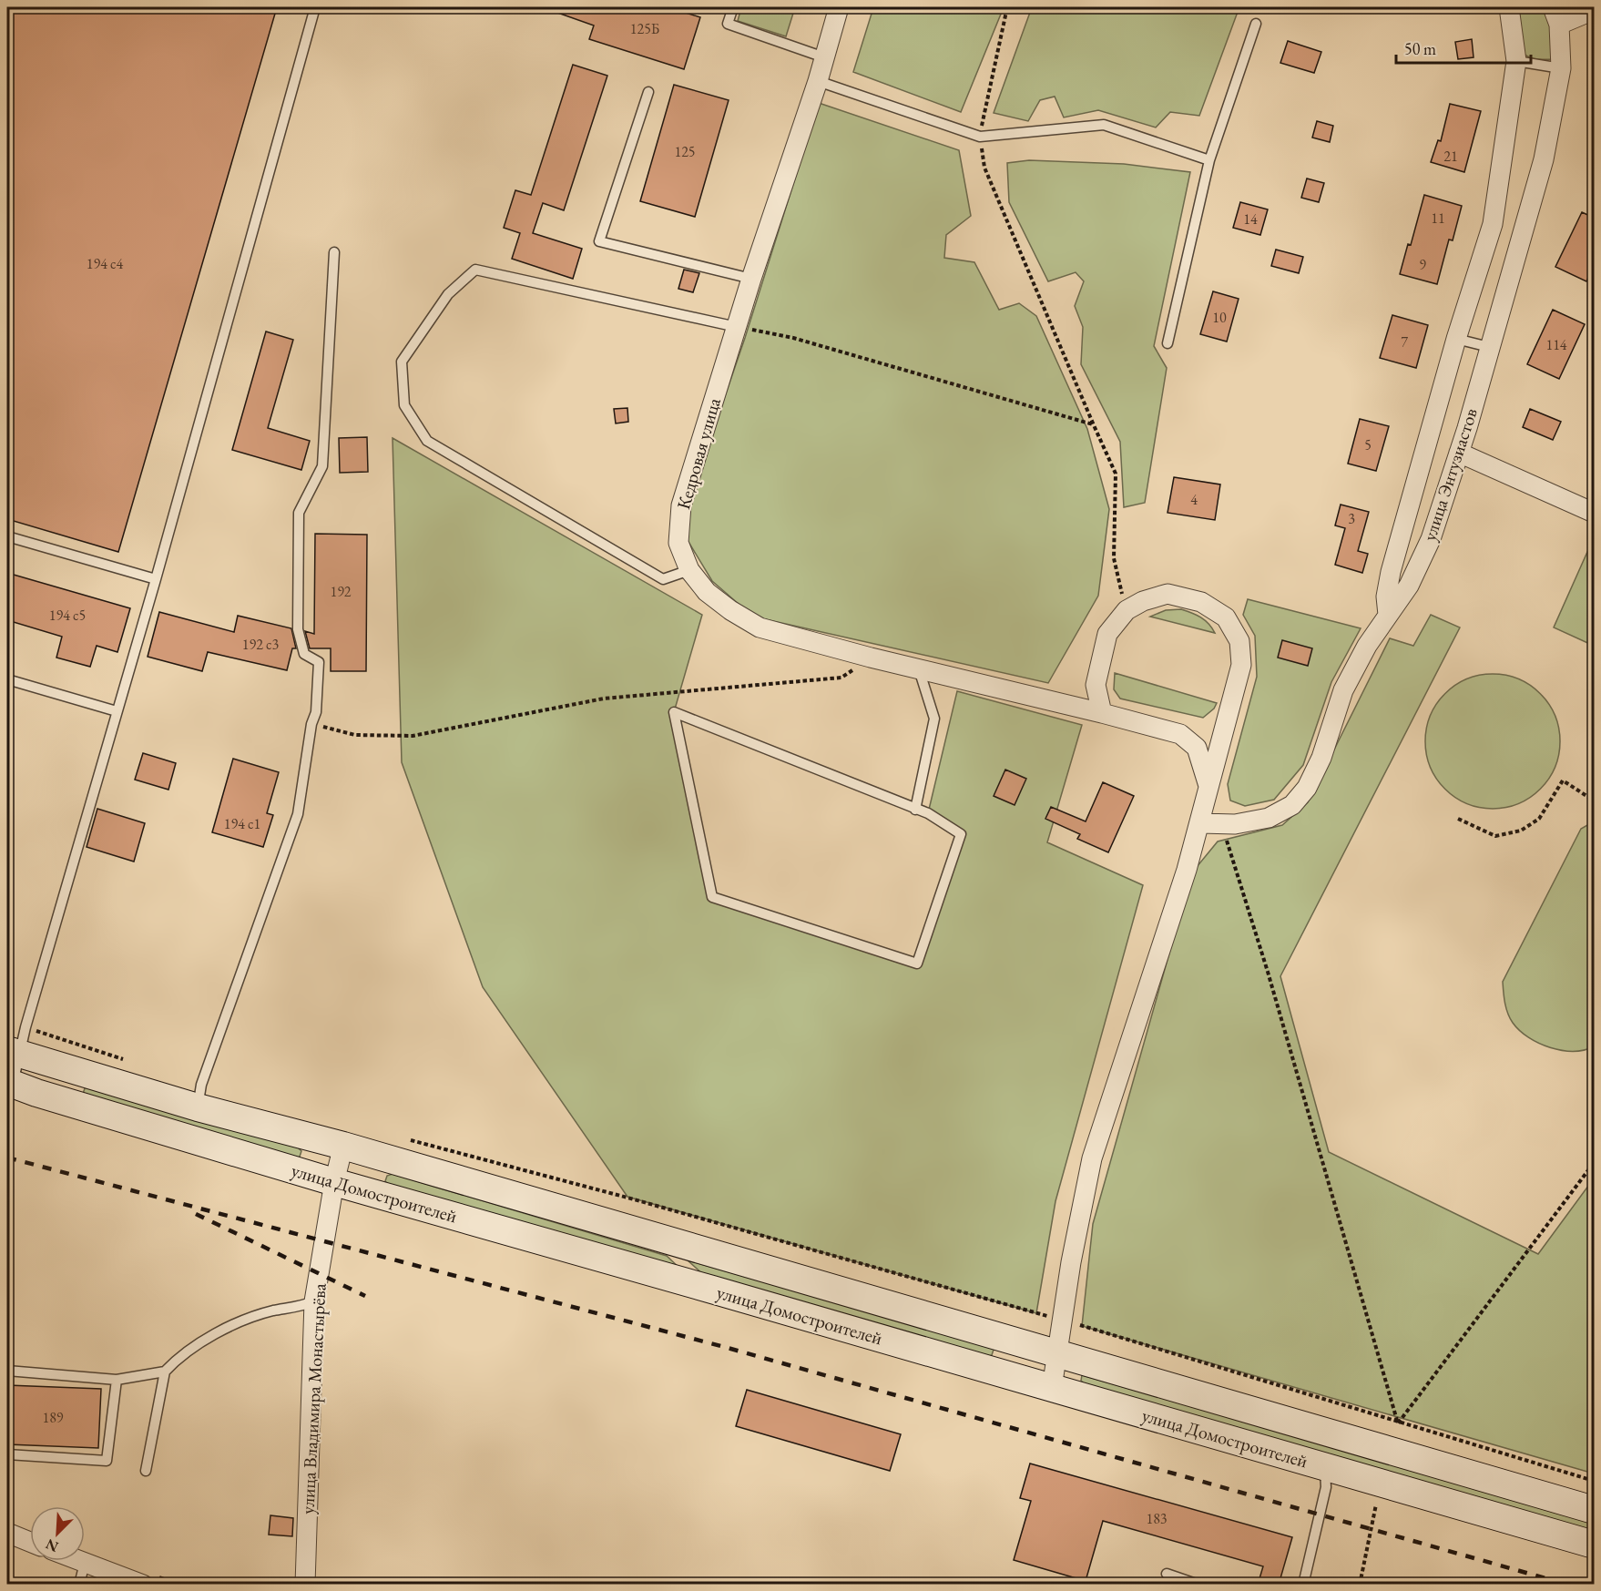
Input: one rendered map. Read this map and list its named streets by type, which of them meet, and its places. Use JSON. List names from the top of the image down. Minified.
{"streets":{"main road":["улица Домостроителей"],"street":["Кедровая улица","улица Энтузиастов","улица Владимира Монастырёва"]},"crossings":[["улица Домостроителей","улица Владимира Монастырёва"]],"house_numbers":["125Б","125","21","11","14","194 с4","9","10","7","114","5","4","3","192","194 с5","192 с3","194 с1","189","183"],"scale_bar":"50 m","north":"bottom left"}
